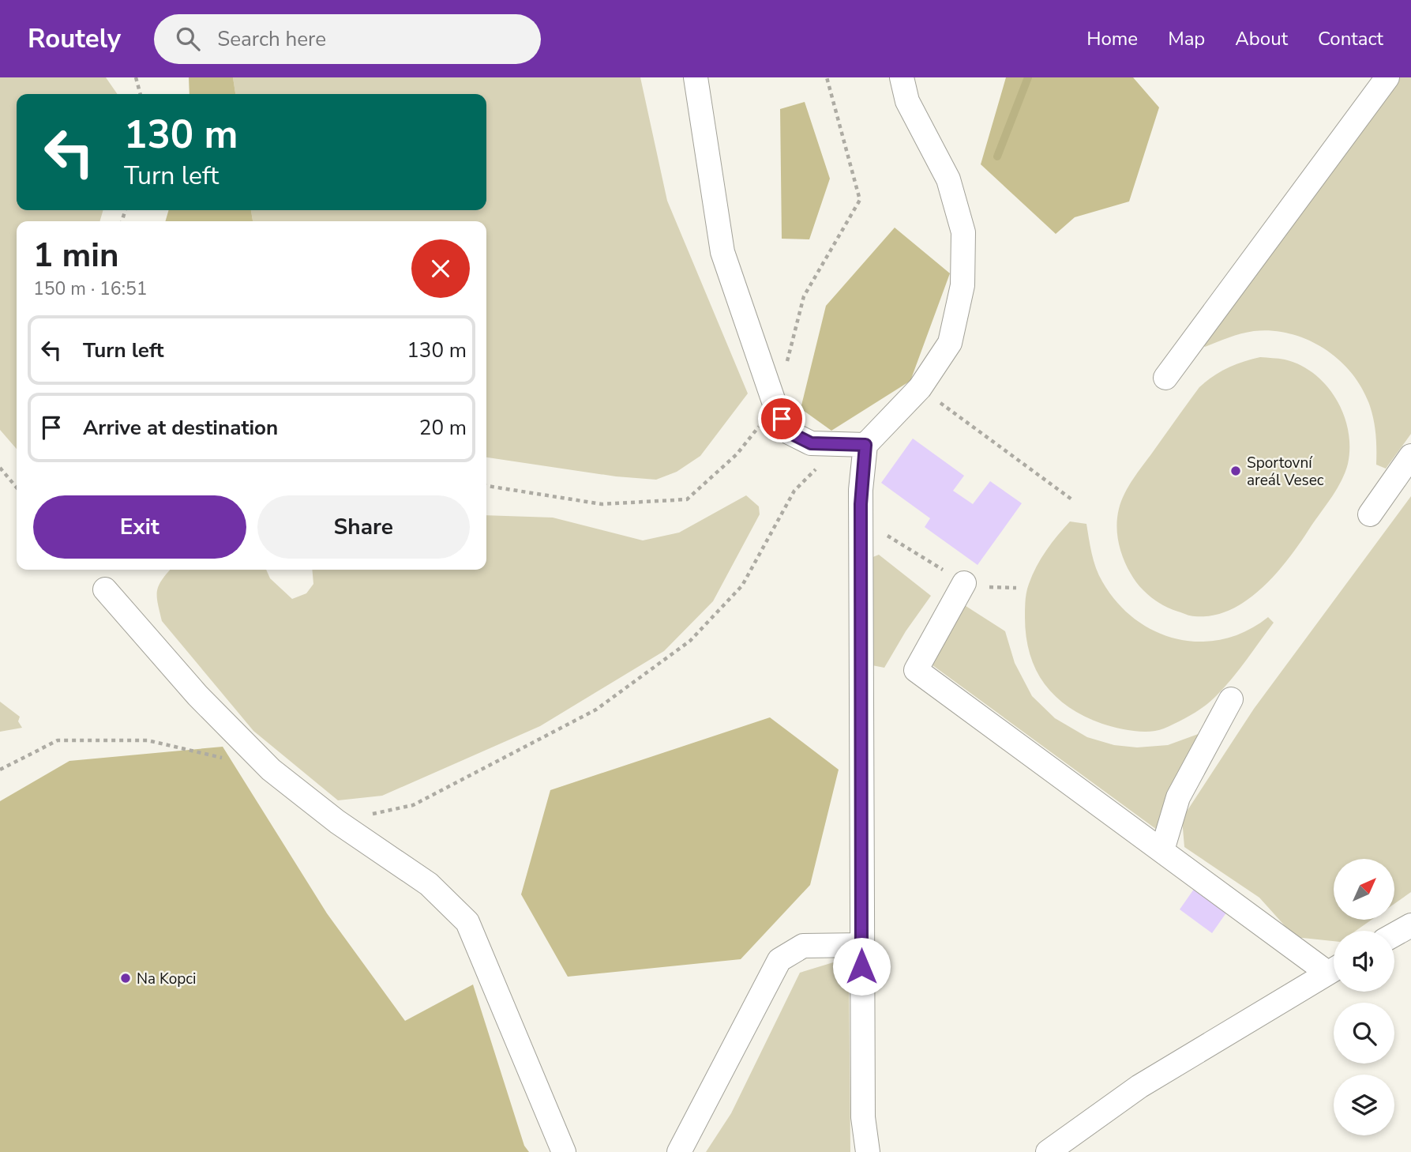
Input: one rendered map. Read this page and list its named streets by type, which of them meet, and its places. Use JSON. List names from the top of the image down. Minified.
{"places":["Sportovní areál Vesec","Na Kopci"],"north":"top right","page":{"header":"Routely","search":"Search here","nav":["Home","Map","About","Contact"],"turn":["130 m","Turn left"],"heading":["1 min","150 m · 16:51"],"list":[{"name":"Turn left","value":"130 m"},{"name":"Arrive at destination","value":"20 m"}],"buttons":["Exit","Share"]}}
